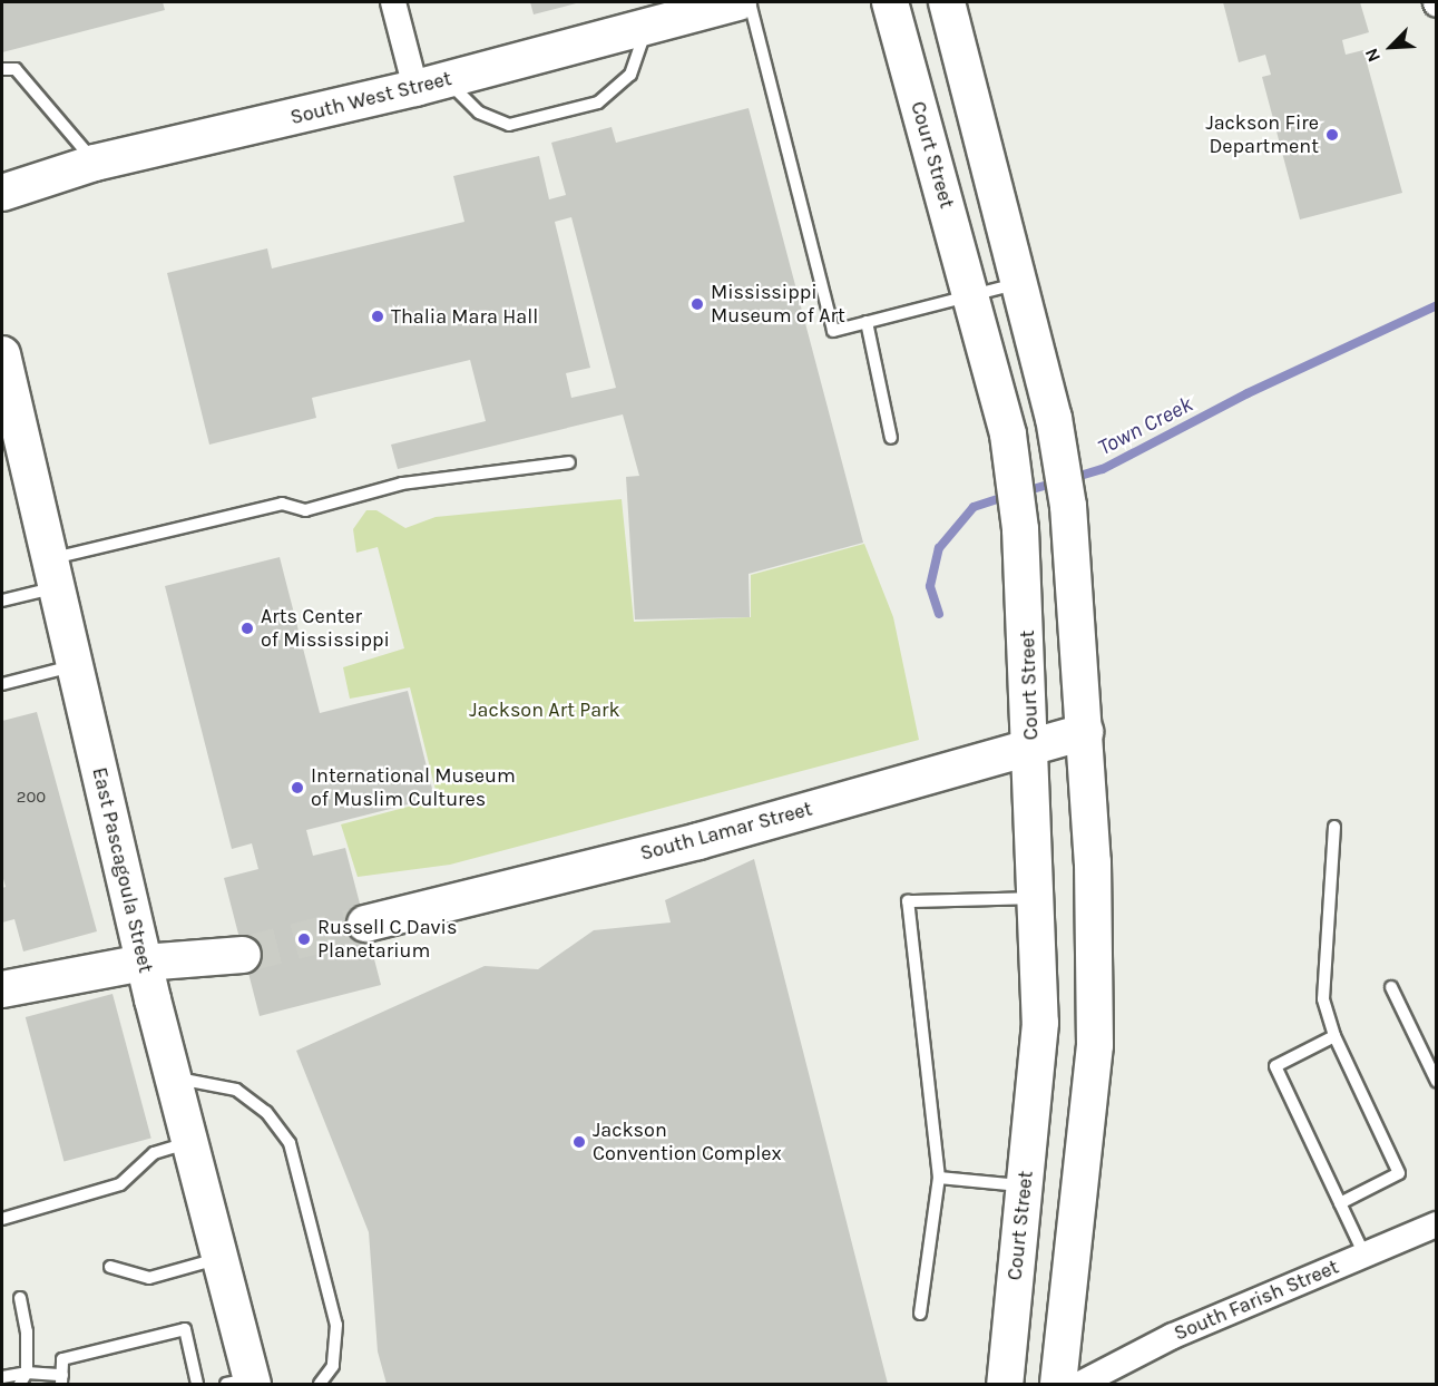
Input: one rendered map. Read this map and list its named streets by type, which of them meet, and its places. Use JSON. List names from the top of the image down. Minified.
{"streets":{"street":["South West Street","Court Street","South Lamar Street","East Pascagoula Street","South Farish Street"]},"crossings":[["Court Street","South Lamar Street"]],"water":["Town Creek"],"parks":["Jackson Art Park"],"places":["Jackson Fire Department","Mississippi Museum of Art","Thalia Mara Hall","Arts Center of Mississippi","International Museum of Muslim Cultures","Russell C Davis Planetarium","Jackson Convention Complex"],"house_numbers":["200"],"north":"bottom left"}
